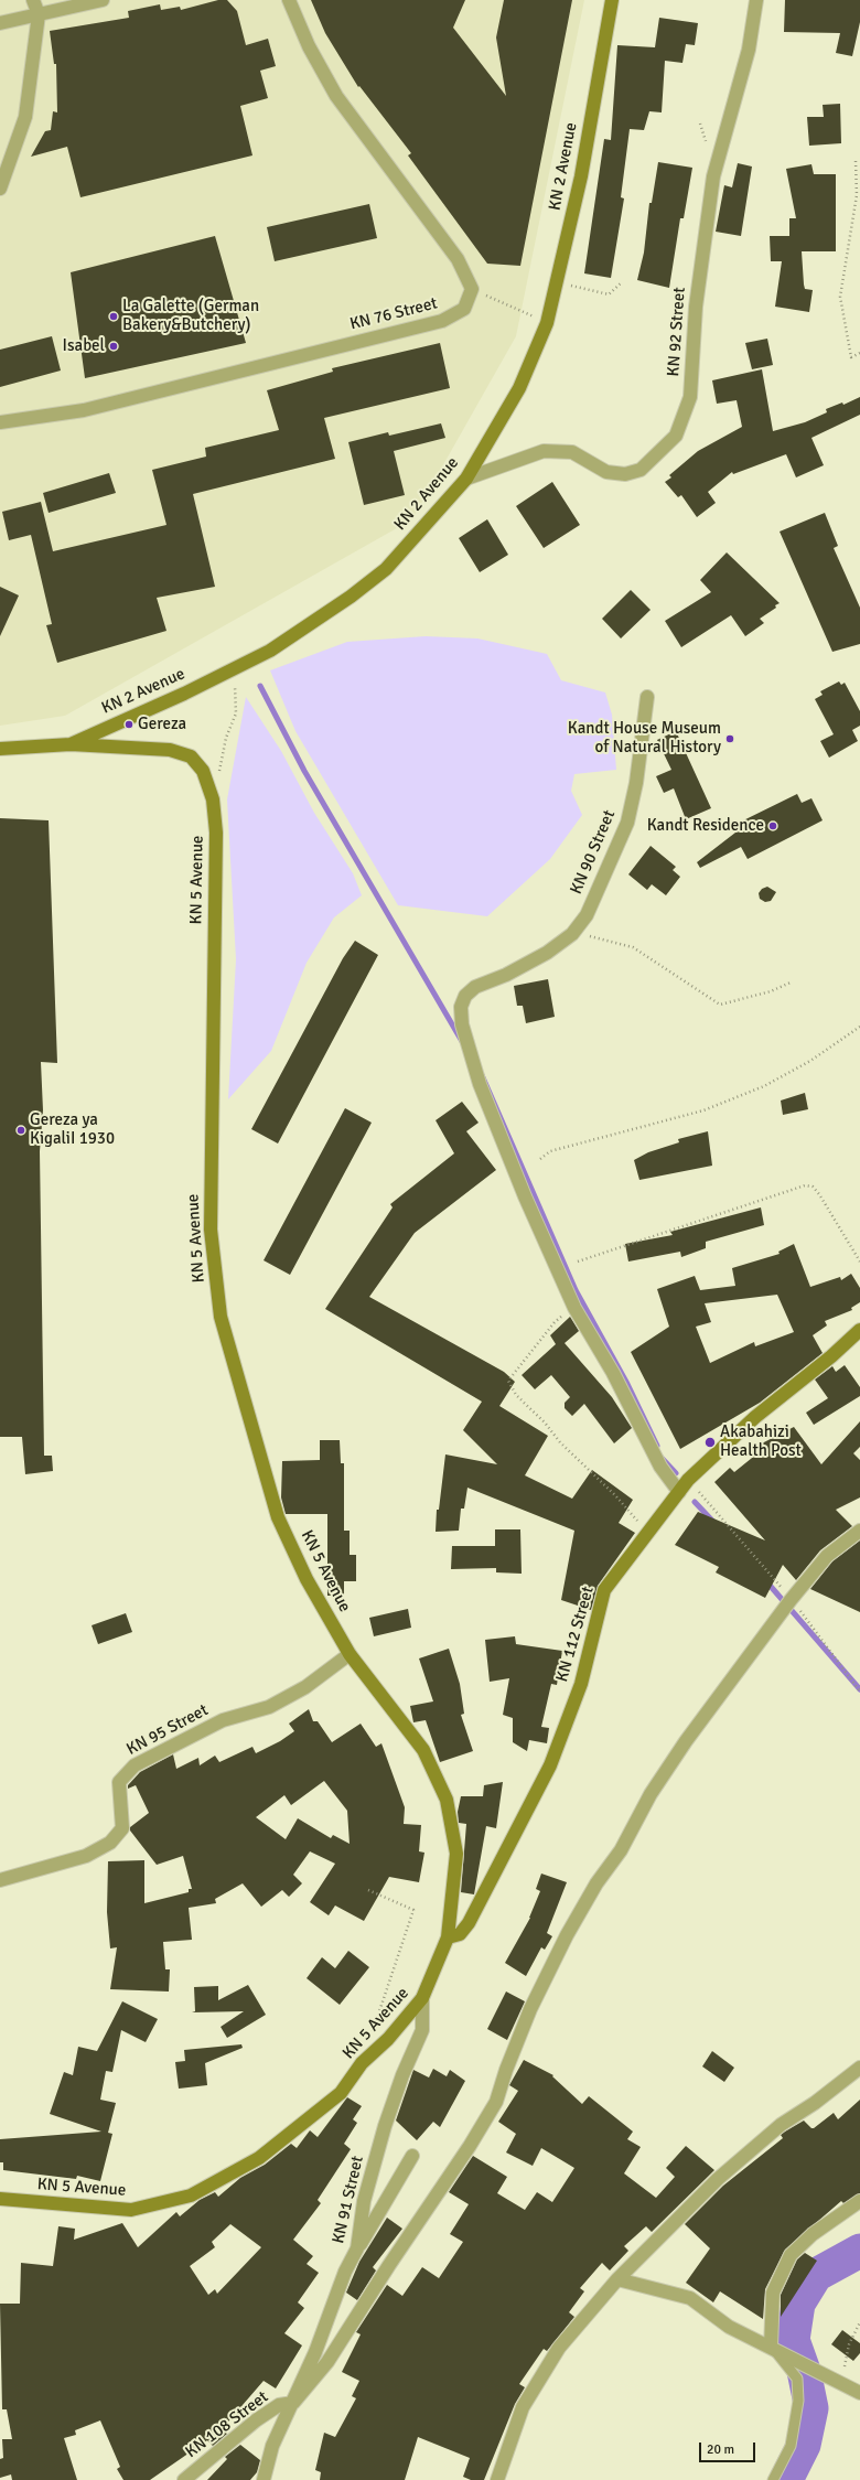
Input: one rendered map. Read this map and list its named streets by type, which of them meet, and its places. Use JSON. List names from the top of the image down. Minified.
{"streets":{"main road":["KN 2 Avenue","KN 5 Avenue","KN 112 Street"],"street":["KN 76 Street","KN 92 Street","KN 90 Street","KN 95 Street","KN 91 Street","KN 108 Street"]},"crossings":[["KN 2 Avenue","KN 92 Street"],["KN 2 Avenue","KN 5 Avenue"],["KN 90 Street","KN 112 Street"],["KN 5 Avenue","KN 112 Street"],["KN 5 Avenue","KN 95 Street"],["KN 5 Avenue","KN 91 Street"],["KN 91 Street","KN 108 Street"]],"places":["La Galette (German Bakery&Butchery)","Isabel","Gereza","Kandt House Museum of Natural History","Kandt Residence","Gereza ya KigaliI 1930","Akabahizi Health Post"],"scale_bar":"20 m"}
